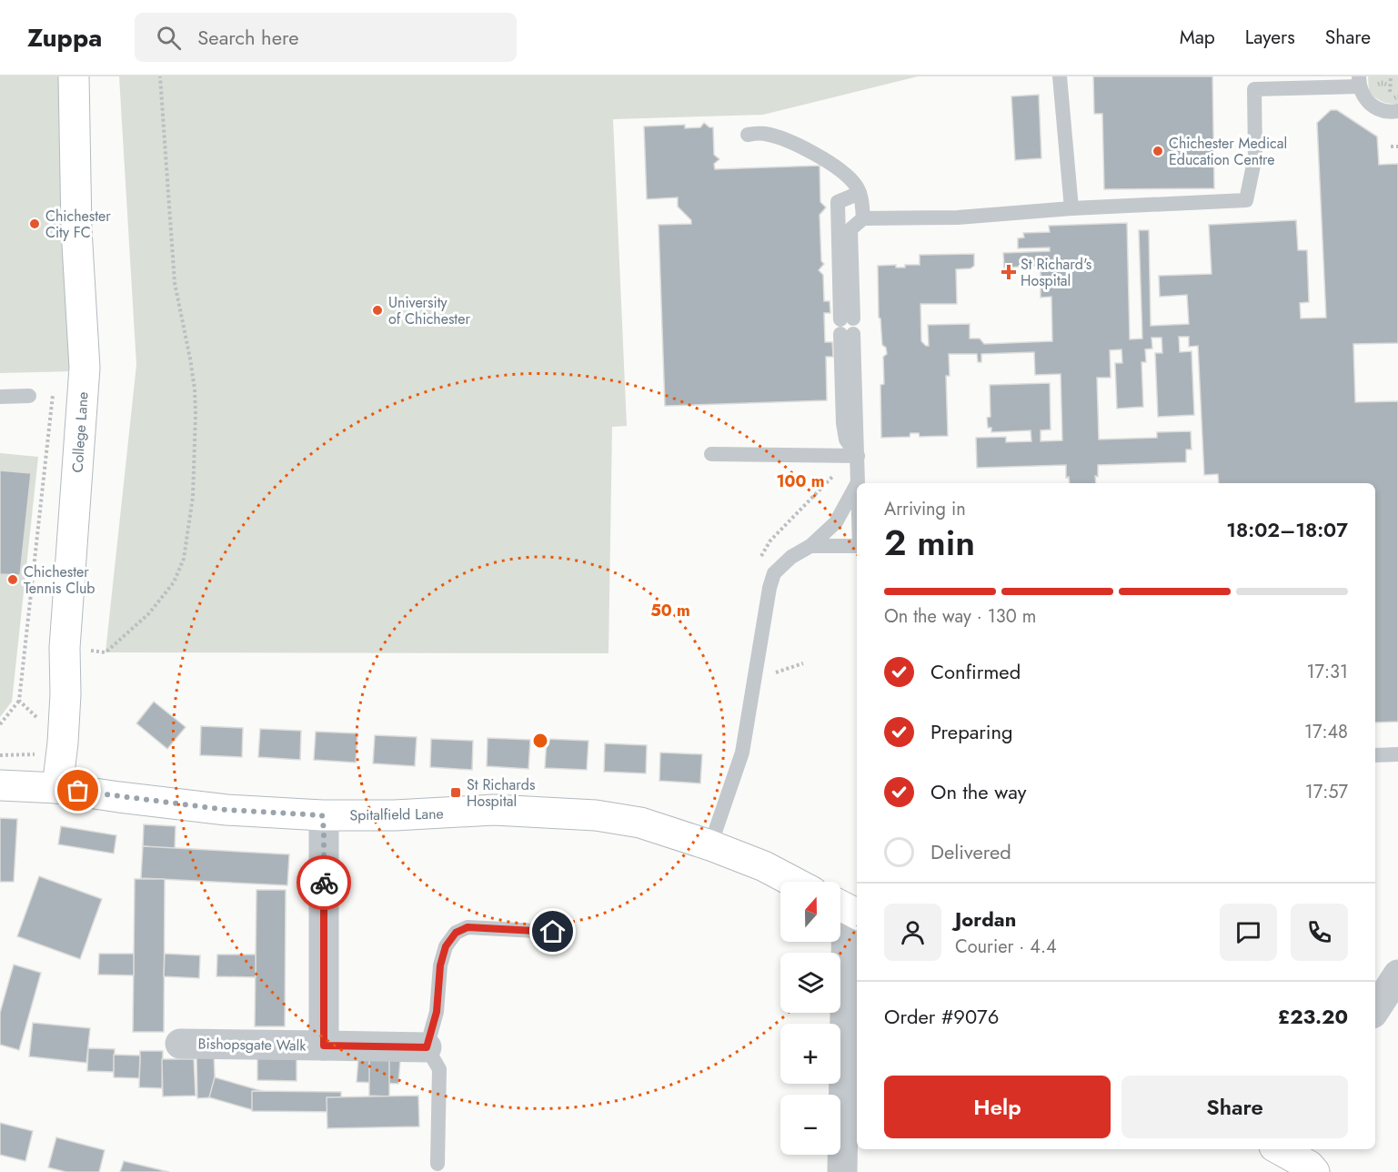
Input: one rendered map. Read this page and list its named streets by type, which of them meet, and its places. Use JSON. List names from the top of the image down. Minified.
{"streets":{"main road":["College Lane","Spitalfield Lane"],"street":["Bishopsgate Walk"]},"crossings":[["College Lane","Spitalfield Lane"],["Spitalfield Lane","Bishopsgate Walk"]],"places":{"other":["Chichester Medical Education Centre","Chichester City FC","University of Chichester","Chichester Tennis Club"],"health":["St Richard's Hospital"],"transit":["St Richards Hospital"]},"north":"top","page":{"header":"Zuppa","search":"Search here","nav":["Map","Layers","Share"],"heading":["2 min","Arriving in","18:02–18:07"],"panel":["Jordan","Courier · 4.4","Order #9076","£23.20"],"bar":"On the way · 130 m","list":[["Confirmed","17:31"],["Preparing","17:48"],["On the way","17:57"],"Delivered"],"map_buttons":["+","−"],"buttons":["Help","Share"]},"rings":["100 m","50 m"]}
